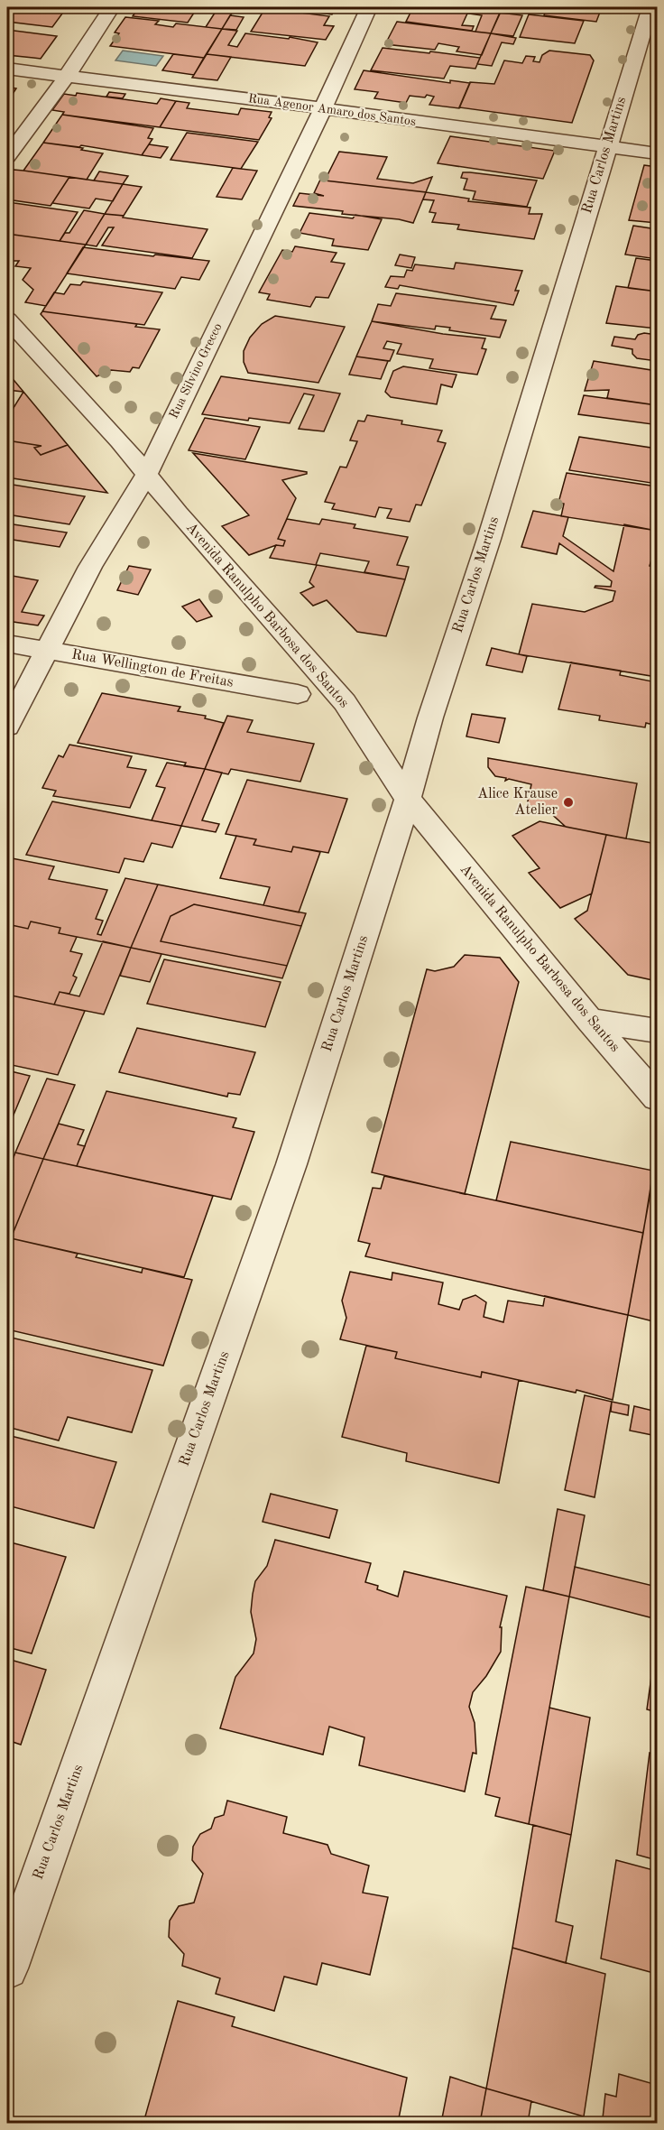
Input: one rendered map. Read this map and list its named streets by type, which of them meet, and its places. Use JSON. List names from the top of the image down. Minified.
{"streets":{"street":["Rua Agenor Amaro dos Santos","Rua Carlos Martins","Rua Silvino Grecco","Avenida Ranulpho Barbosa dos Santos","Rua Wellington de Freitas"]},"crossings":[["Rua Agenor Amaro dos Santos","Rua Carlos Martins"],["Rua Agenor Amaro dos Santos","Rua Silvino Grecco"],["Rua Carlos Martins","Avenida Ranulpho Barbosa dos Santos"],["Rua Silvino Grecco","Avenida Ranulpho Barbosa dos Santos"],["Rua Silvino Grecco","Rua Wellington de Freitas"]],"places":["Alice Krause Atelier"]}
